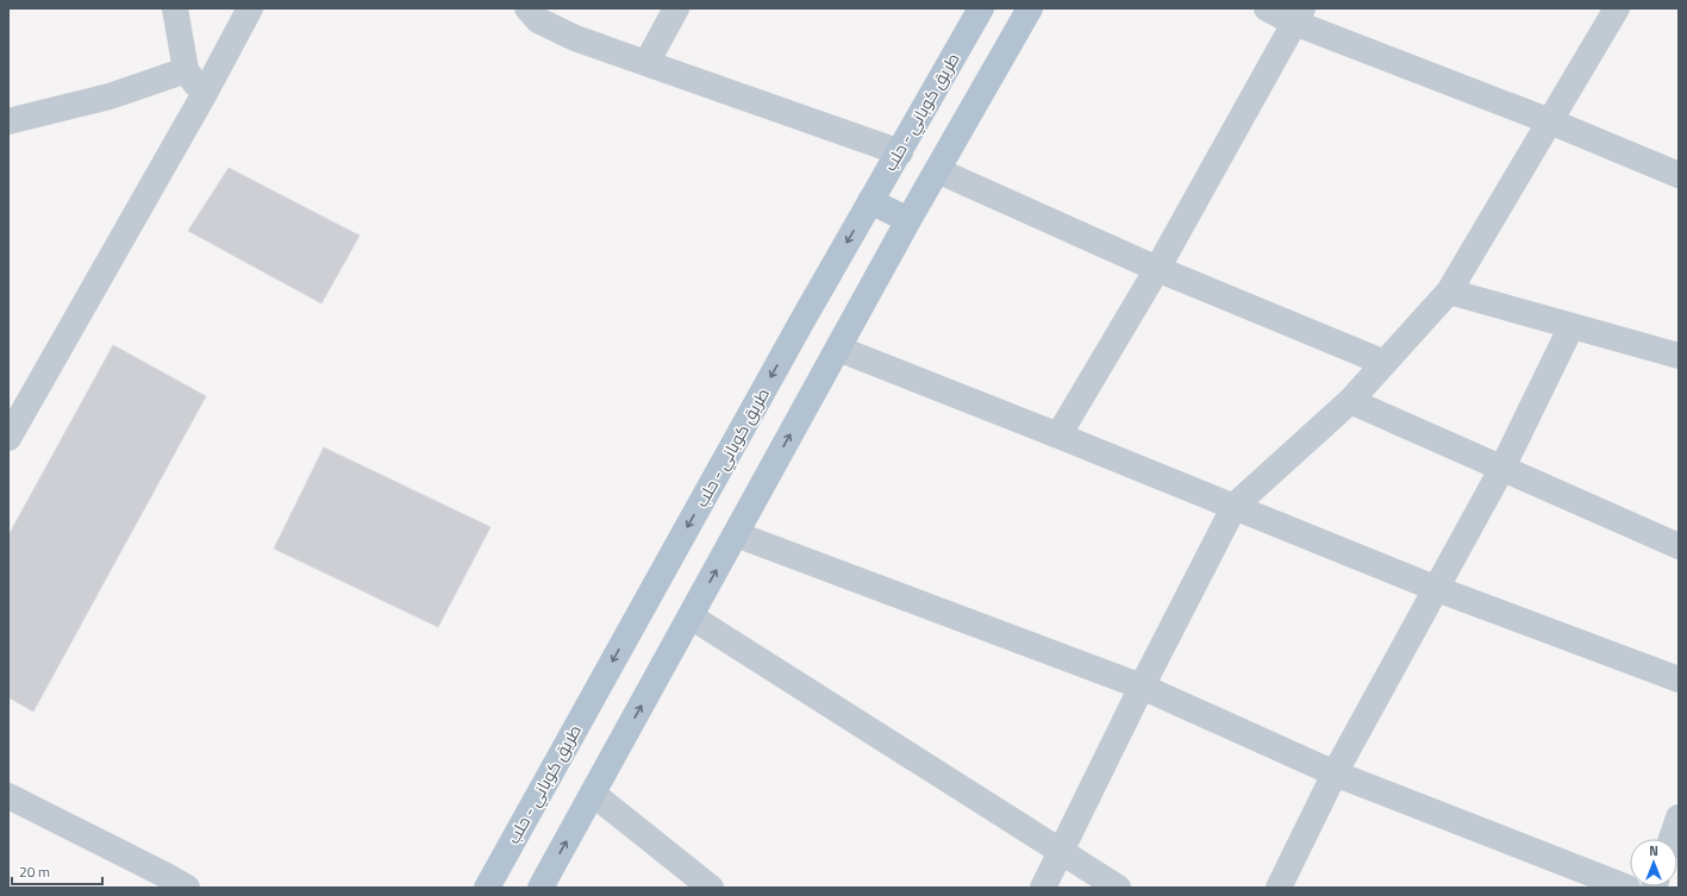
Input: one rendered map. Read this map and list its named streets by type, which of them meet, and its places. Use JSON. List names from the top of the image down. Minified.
{"streets":{"main road":["طريق كوباني - حلب"]},"scale_bar":"20 m","north":"top"}
